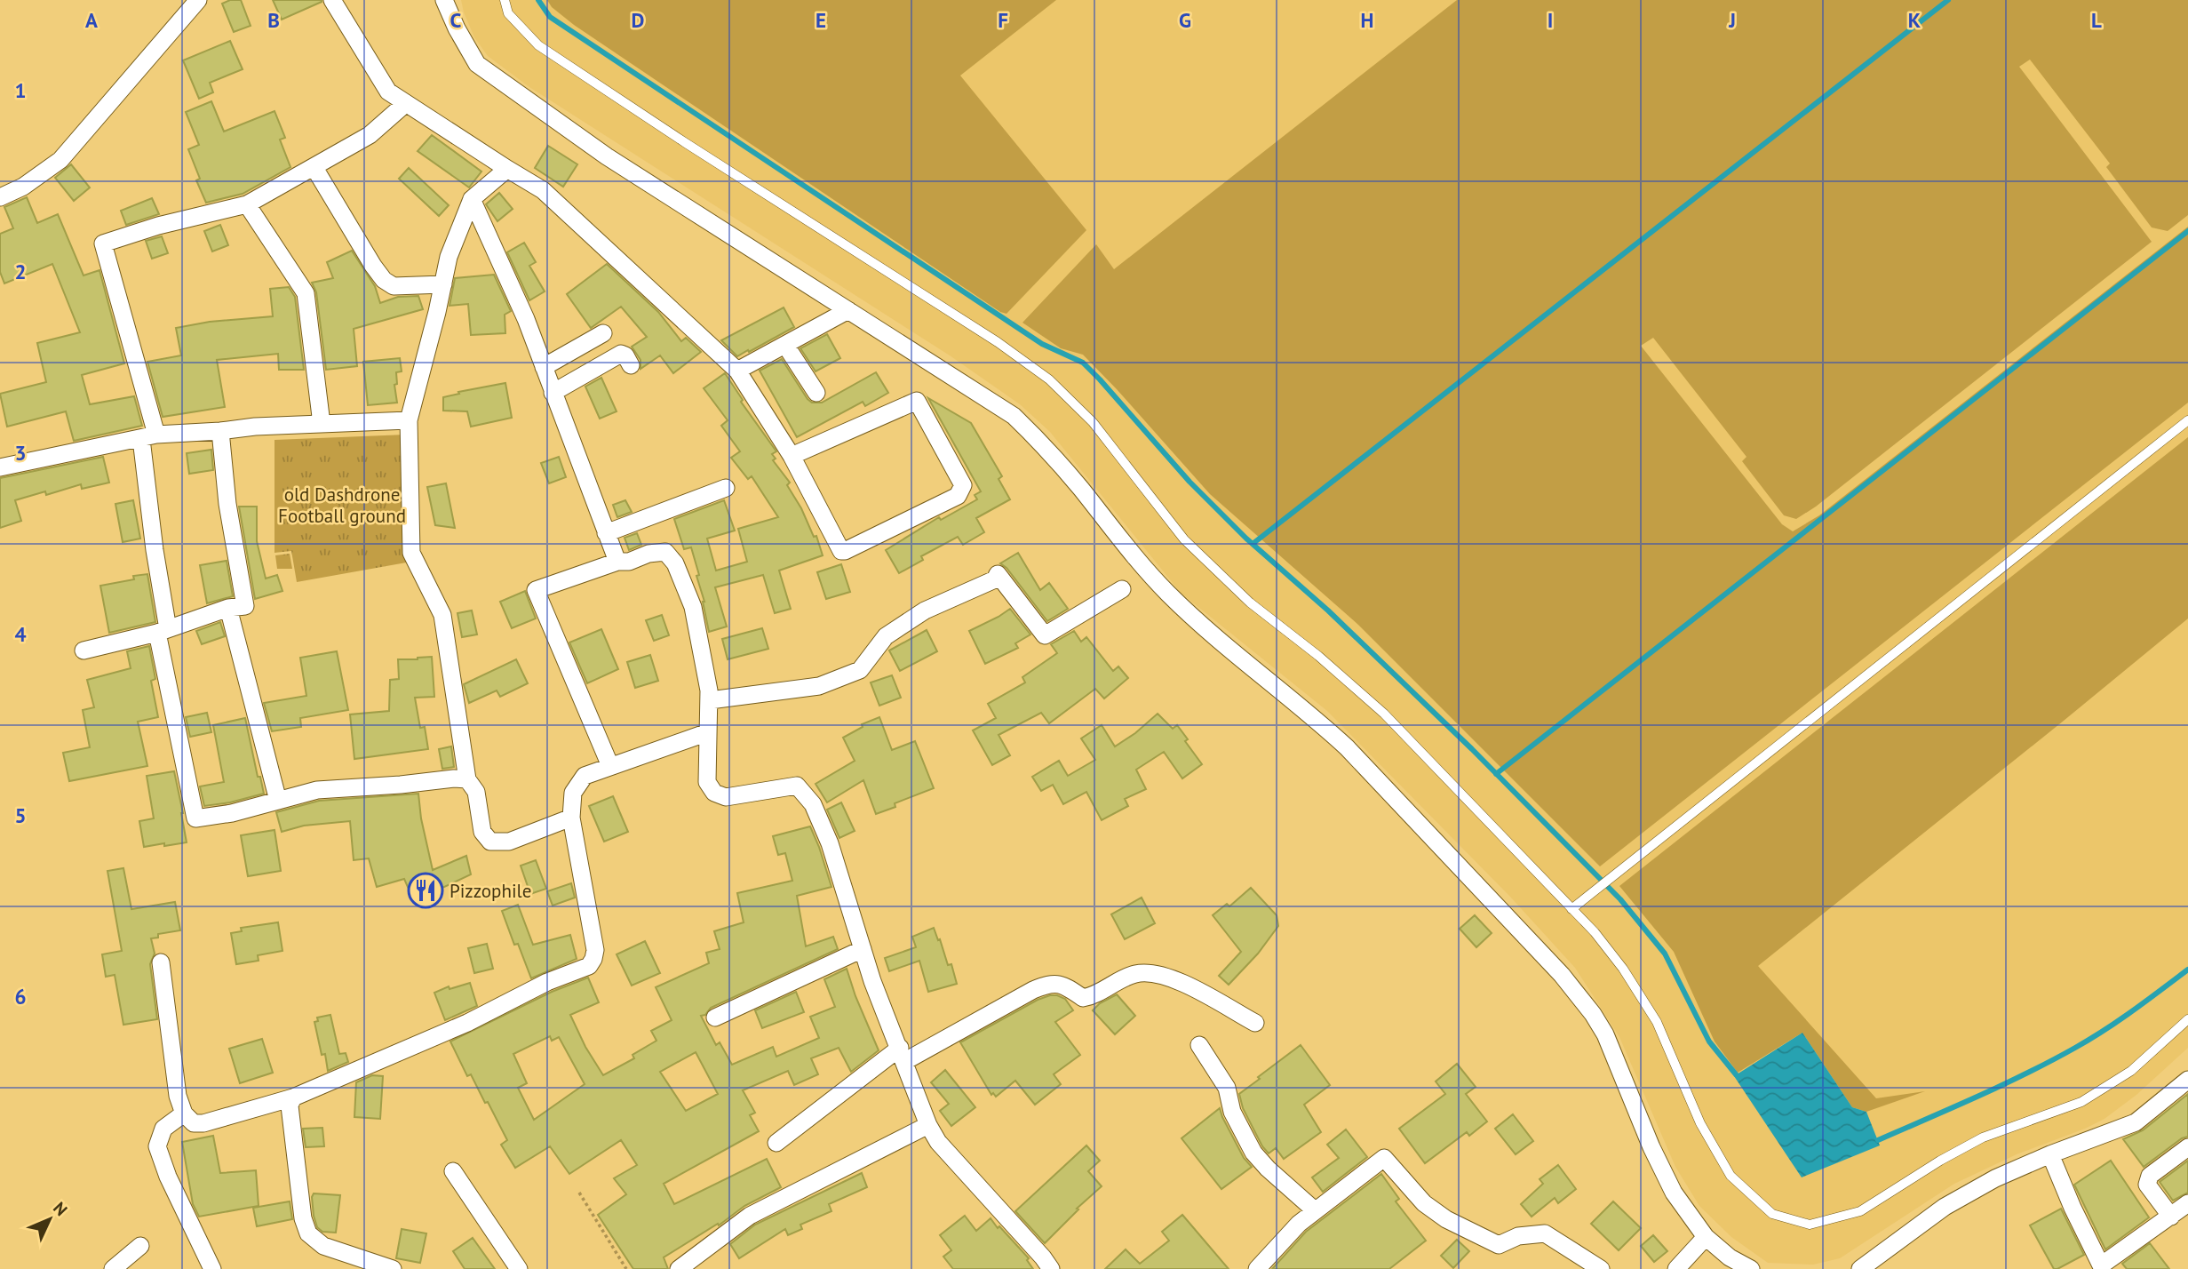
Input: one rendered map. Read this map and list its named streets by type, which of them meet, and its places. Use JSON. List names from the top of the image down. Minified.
{"parks":["old Dashdrone Football ground"],"places":{"restaurant":["Pizzophile"]},"north":"top right","grid":{"columns":["A","B","C","D","E","F","G","H","I","J","K","L"],"rows":["1","2","3","4","5","6"]}}
